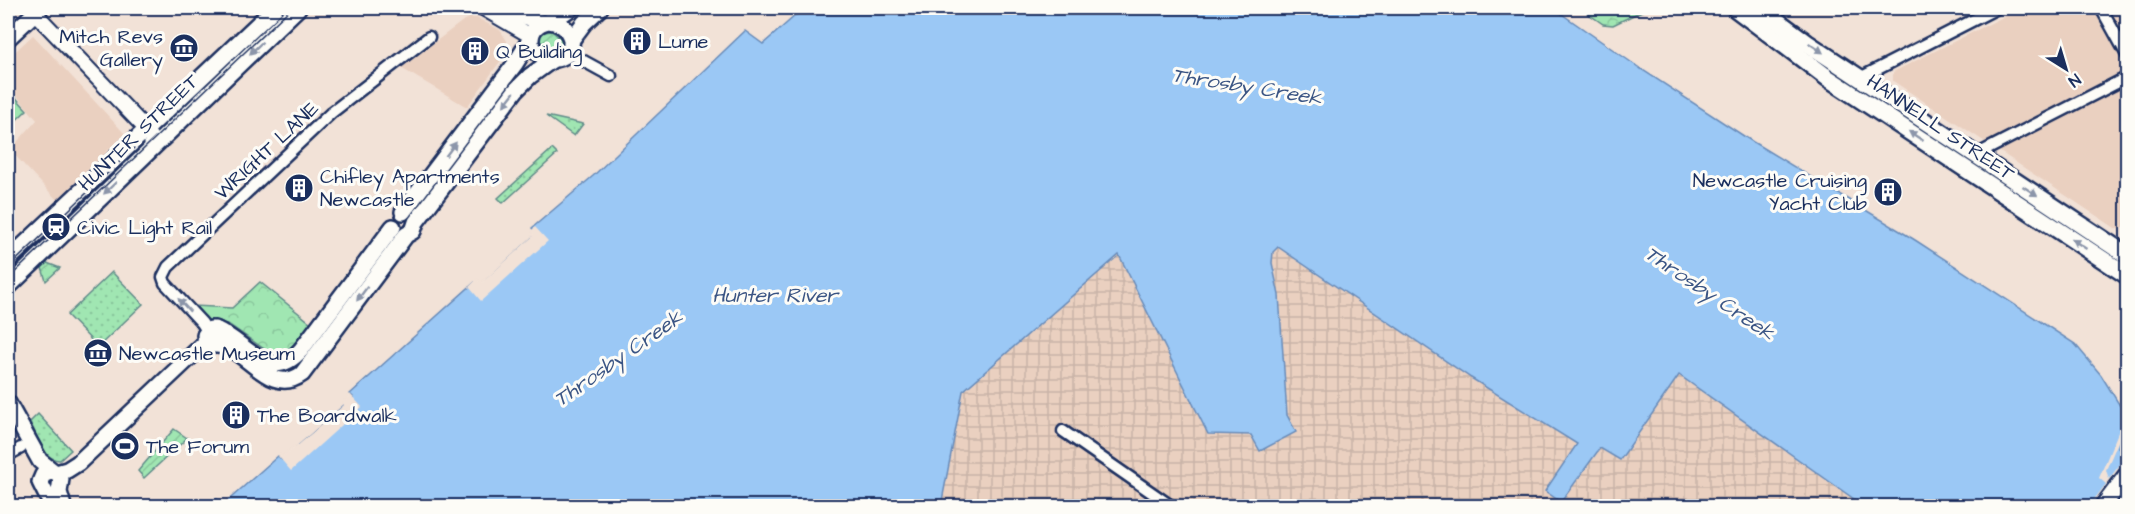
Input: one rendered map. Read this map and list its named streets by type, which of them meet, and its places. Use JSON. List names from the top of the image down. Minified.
{"streets":{"highway":["HANNELL STREET"],"main road":["HUNTER STREET"],"street":["WRIGHT LANE"]},"one_way":["WRIGHT LANE"],"water":["Throsby Creek","Hunter River"],"places":{"building":["Lume","Q Building","Chifley Apartments Newcastle","Newcastle Cruising Yacht Club","The Boardwalk"],"museum":["Mitch Revs Gallery","Newcastle Museum"],"station":["Civic Light Rail"],"sports":["The Forum"]},"north":"bottom right"}
